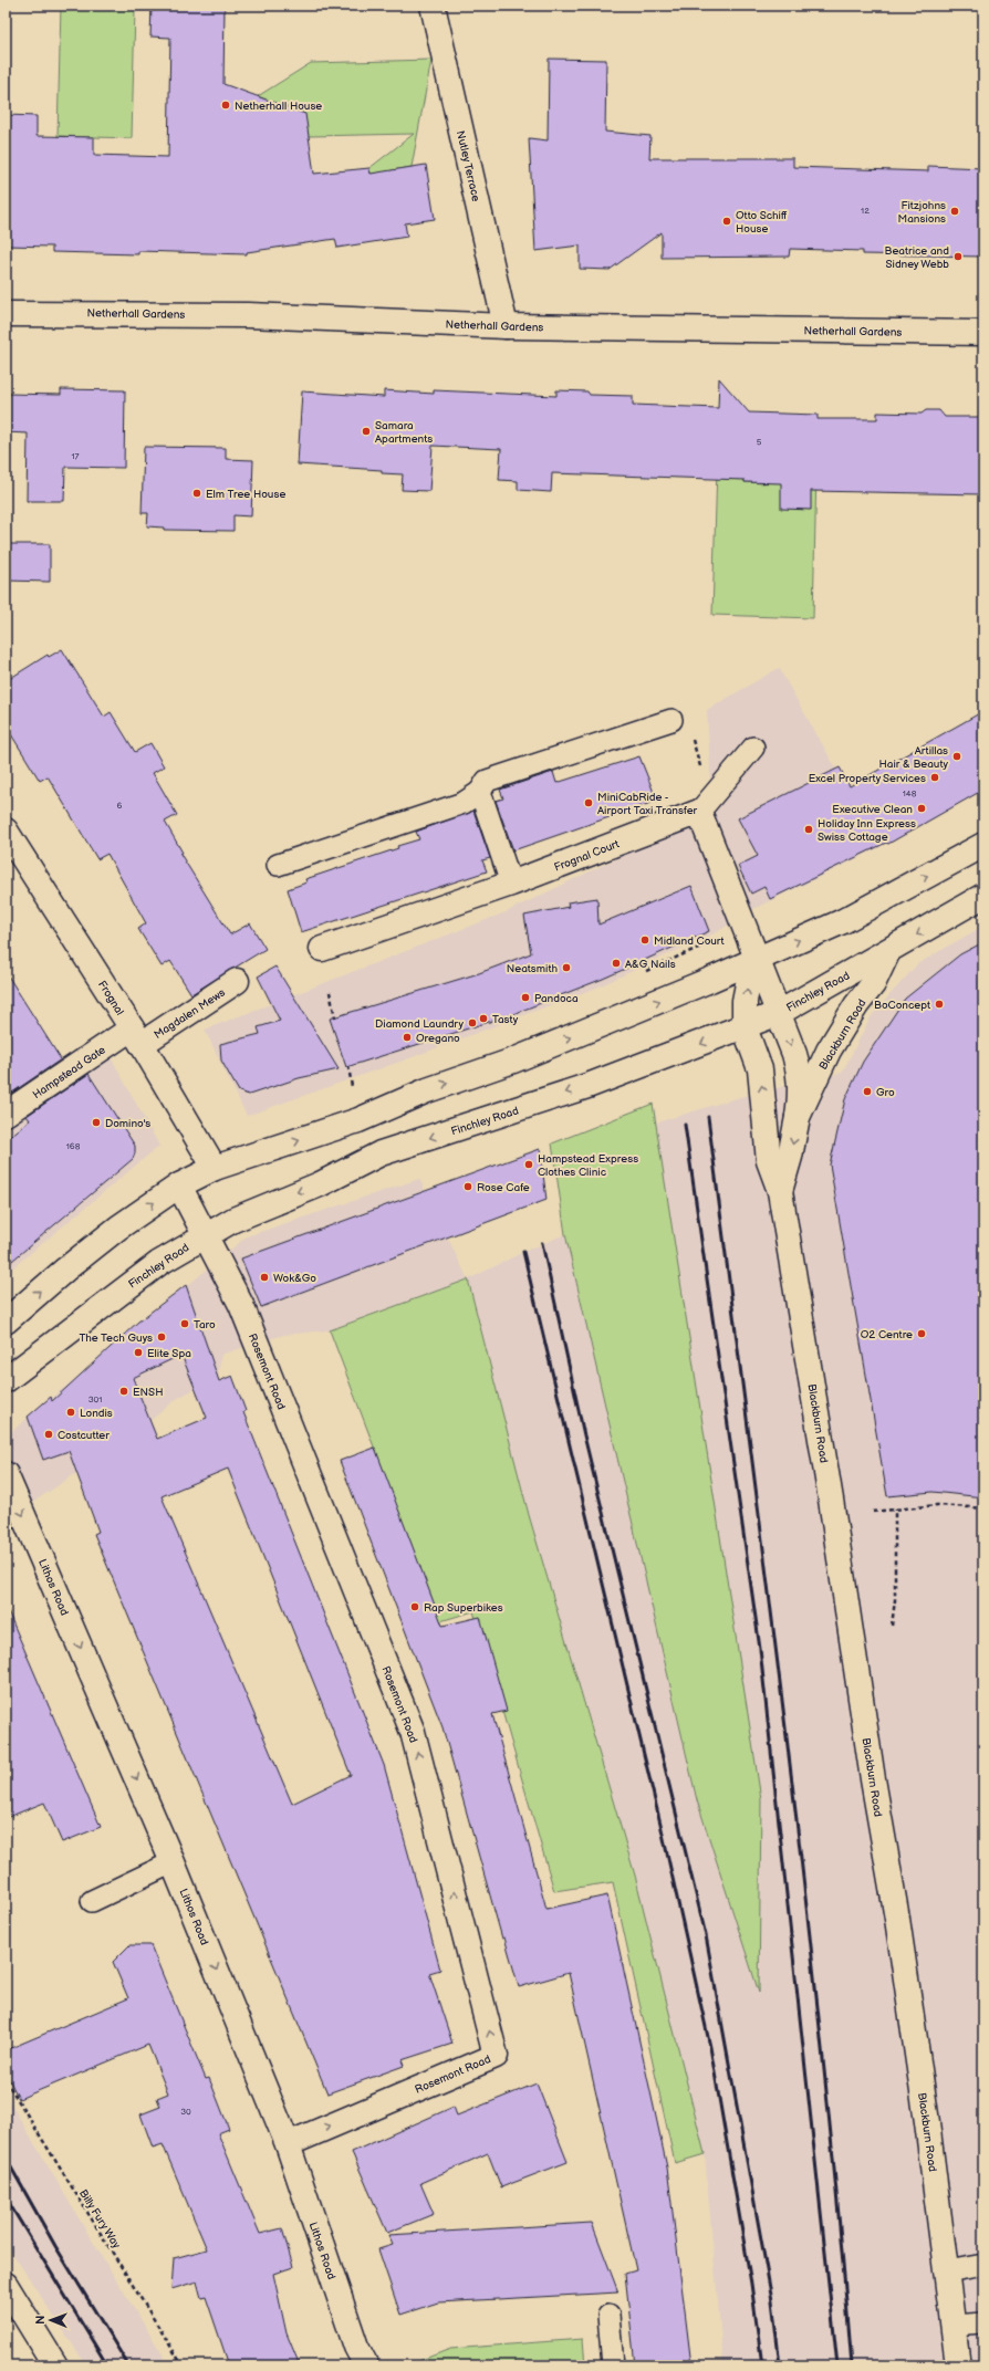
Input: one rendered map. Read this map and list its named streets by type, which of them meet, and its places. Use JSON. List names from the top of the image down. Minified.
{"streets":{"main road":["Nutley Terrace","Netherhall Gardens","Frognal Court","Finchley Road","Frognal","Magdalen Mews","Blackburn Road","Hampstead Gate","Rosemont Road","Lithos Road"],"path":["Billy Fury Way"]},"crossings":[["Nutley Terrace","Netherhall Gardens"],["Finchley Road","Blackburn Road"],["Finchley Road","Rosemont Road"],["Frognal","Magdalen Mews"],["Frognal","Hampstead Gate"],["Magdalen Mews","Hampstead Gate"],["Rosemont Road","Lithos Road"]],"one_way":["Rosemont Road","Lithos Road"],"places":["Netherhall House","Fitzjohns Mansions","Otto Schiff House","Beatrice and Sidney Webb","Samara Apartments","Elm Tree House","Artillas Hair & Beauty","Excel Property Services","MiniCabRide - Airport Taxi Transfer","Executive Clean","Holiday Inn Express Swiss Cottage","Midland Court","A&G Nails","Neatsmith","Pandoca","BoConcept","Tasty","Diamond Laundry","Oregano","Gro","Domino's","Hampstead Express Clothes Clinic","Rose Cafe","Wok&Go","Taro","O2 Centre","The Tech Guys","Elite Spa","ENSH","Londis","Costcutter","Rap Superbikes"],"house_numbers":["12","5","17","148","6","168","301","30"],"north":"left"}
